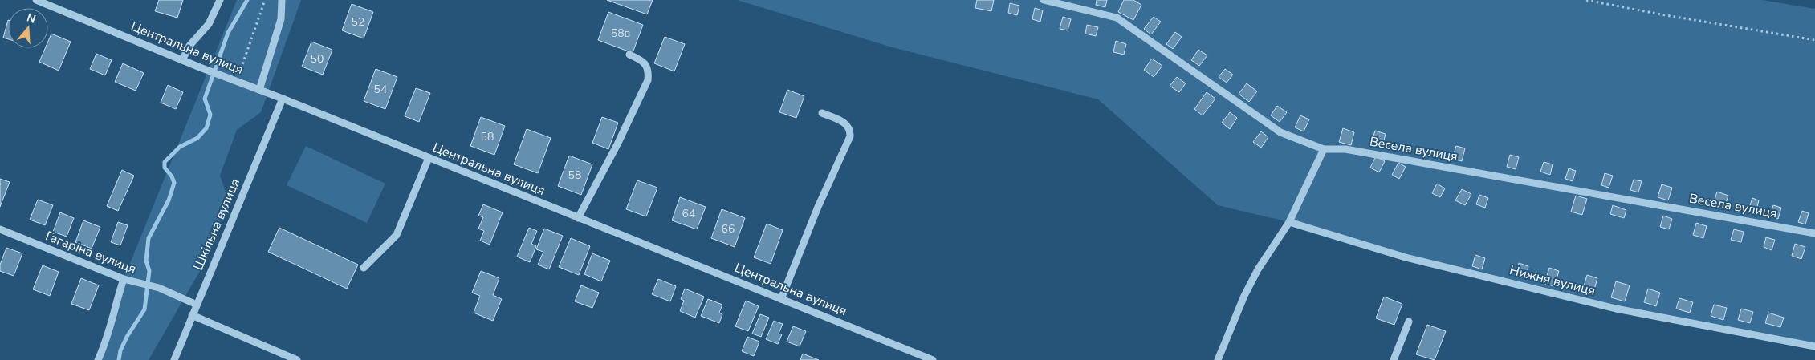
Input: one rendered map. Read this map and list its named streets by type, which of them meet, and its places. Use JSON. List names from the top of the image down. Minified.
{"streets":{"street":["Центральна вулиця","Весела вулиця","Шкільна вулиця","Гагаріна вулиця","Нижня вулиця"]},"crossings":[["Центральна вулиця","Шкільна вулиця"],["Шкільна вулиця","Гагаріна вулиця"]],"house_numbers":["52","58в","50","54","58","58","64","66"],"north":"top"}
